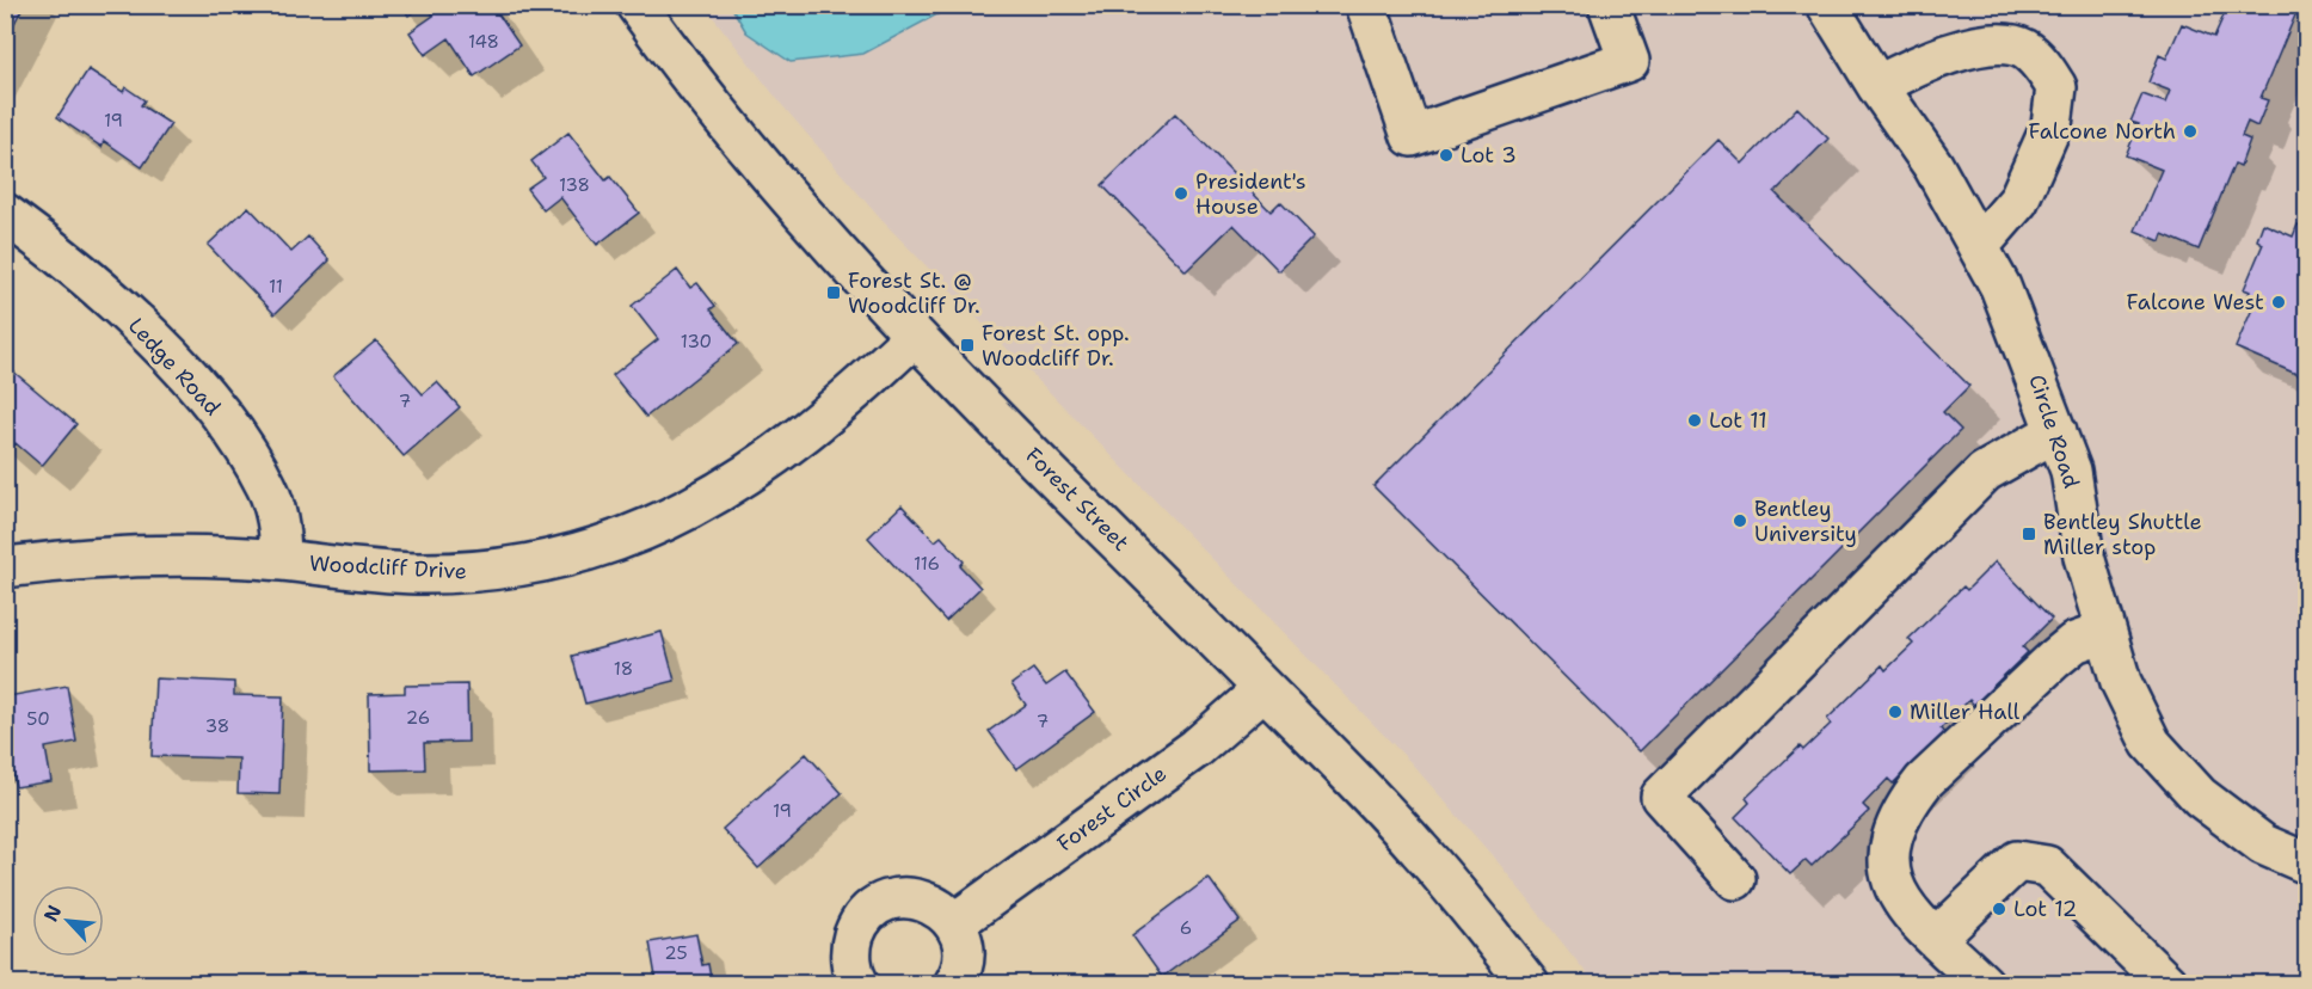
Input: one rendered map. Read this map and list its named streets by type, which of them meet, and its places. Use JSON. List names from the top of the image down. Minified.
{"streets":{"street":["Ledge Road","Circle Road","Forest Street","Woodcliff Drive","Forest Circle"]},"crossings":[["Ledge Road","Woodcliff Drive"],["Forest Street","Woodcliff Drive"],["Forest Street","Forest Circle"]],"places":{"other":["Falcone North","Lot 3","President's House","Falcone West","Lot 11","Bentley University","Miller Hall","Lot 12"],"transit":["Forest St. @ Woodcliff Dr.","Forest St. opp. Woodcliff Dr.","Bentley Shuttle Miller stop"]},"house_numbers":["148","19","138","11","130","7","116","18","26","50","7","38","19","6","25"],"north":"top left"}
